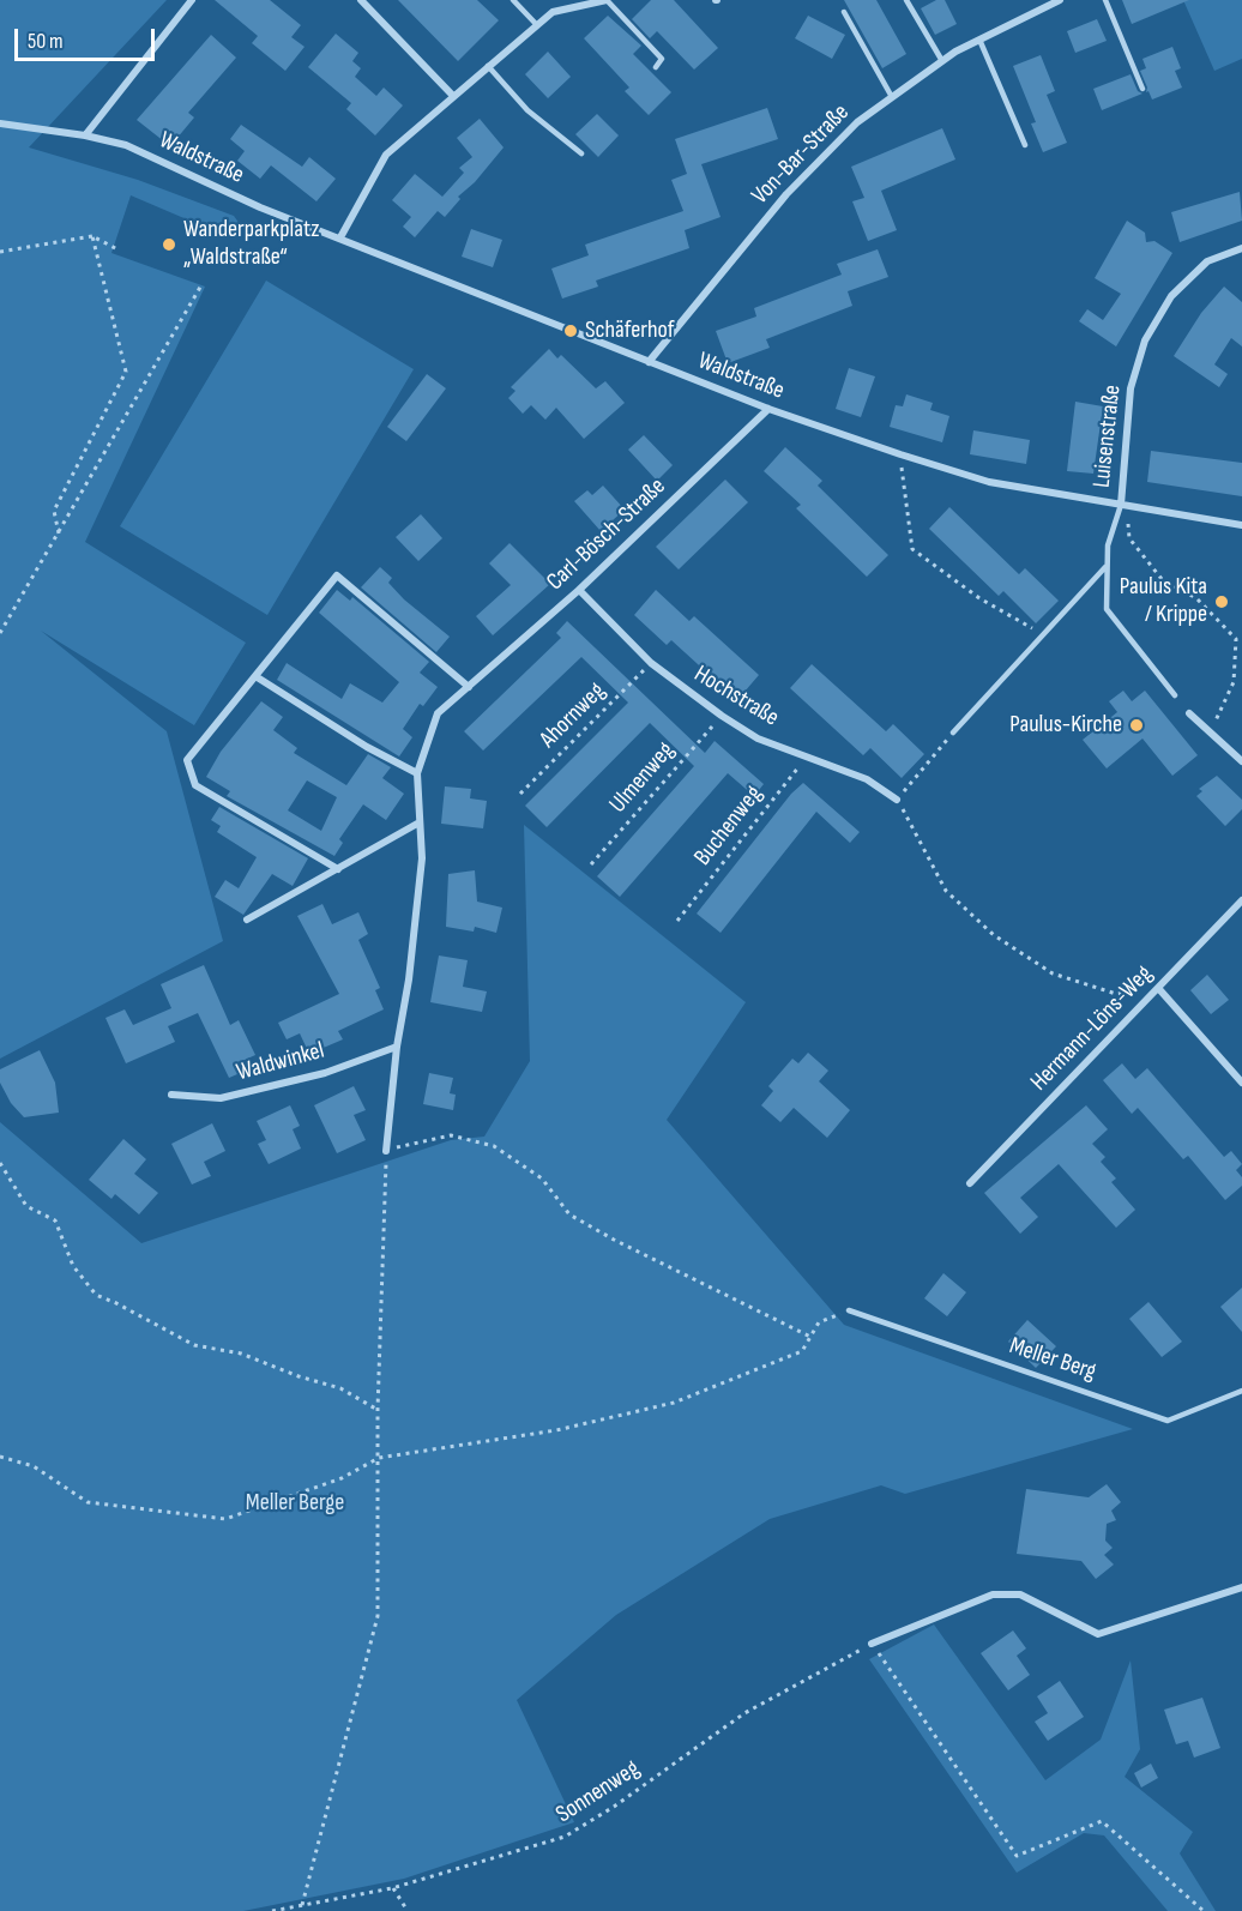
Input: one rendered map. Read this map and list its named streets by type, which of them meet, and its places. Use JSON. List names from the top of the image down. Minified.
{"streets":{"street":["Von-Bar-Straße","Waldstraße","Luisenstraße","Carl-Bösch-Straße","Hochstraße","Hermann-Löns-Weg","Waldwinkel"],"lane":["Meller Berg"],"path":["Ahornweg","Ulmenweg","Buchenweg","Sonnenweg"]},"crossings":[["Von-Bar-Straße","Waldstraße"],["Waldstraße","Luisenstraße"],["Waldstraße","Carl-Bösch-Straße"],["Carl-Bösch-Straße","Hochstraße"],["Carl-Bösch-Straße","Waldwinkel"],["Hochstraße","Ahornweg"],["Hochstraße","Ulmenweg"],["Hochstraße","Buchenweg"]],"parks":["Meller Berge"],"places":["Wanderparkplatz „Waldstraße“","Schäferhof","Paulus Kita / Krippe","Paulus-Kirche"],"scale_bar":"50 m"}
